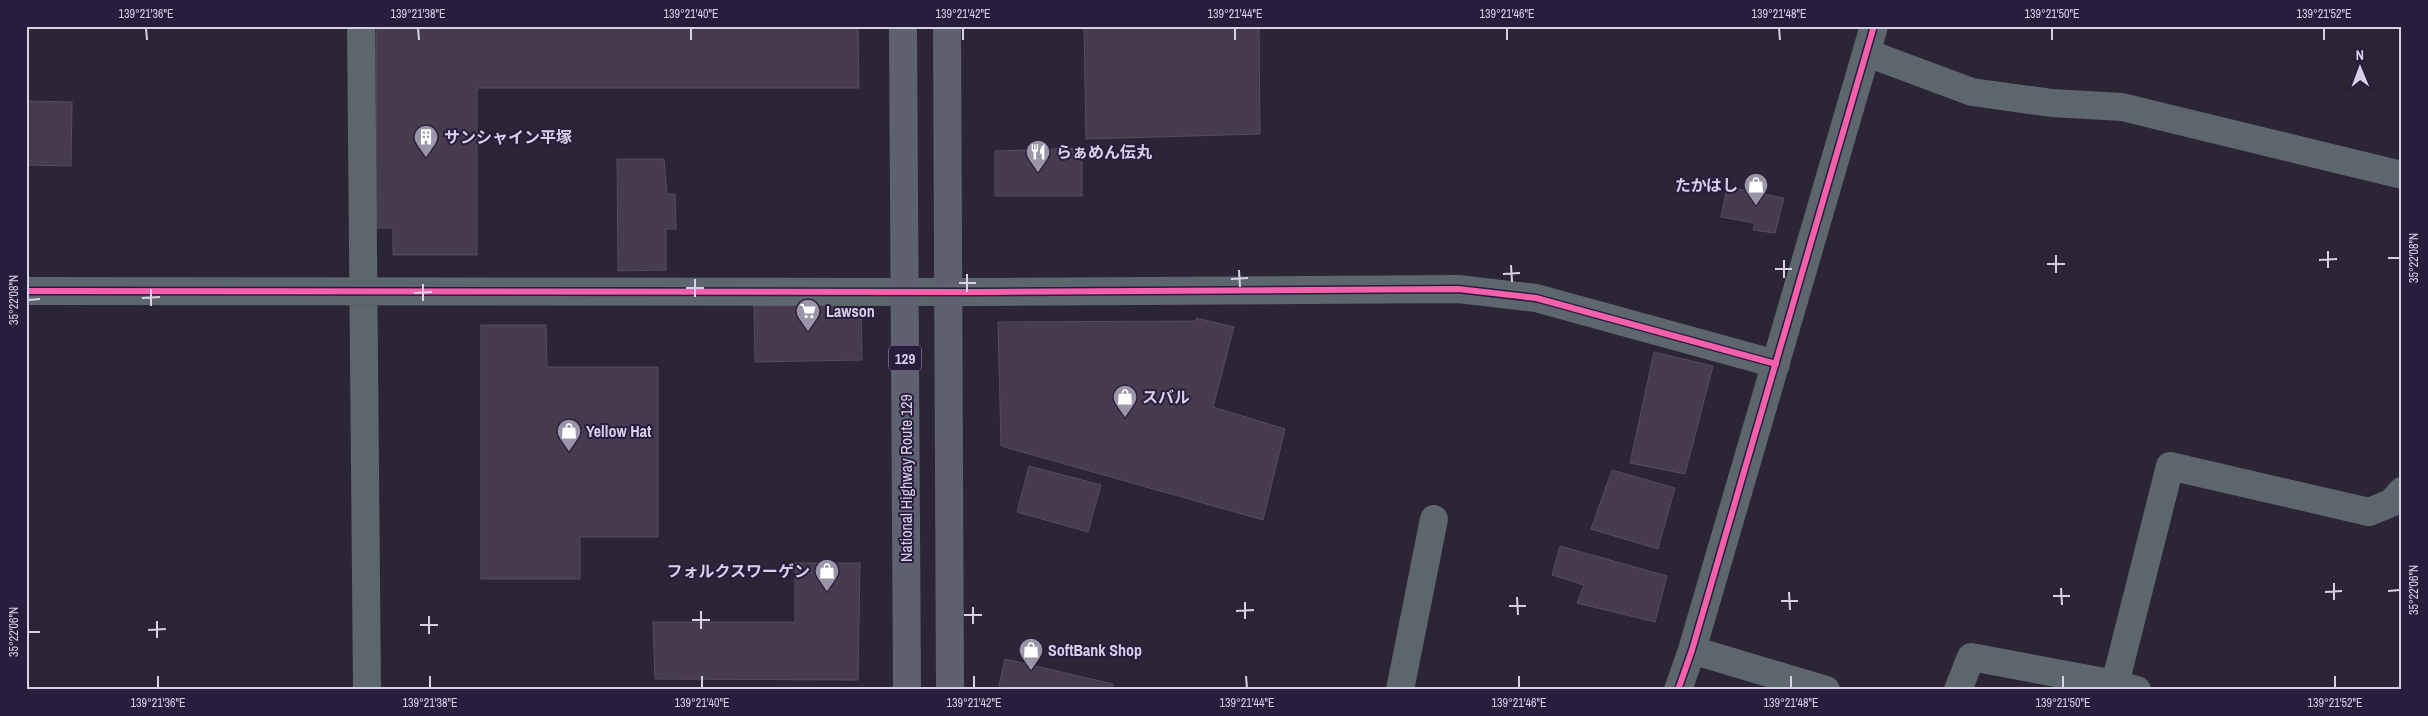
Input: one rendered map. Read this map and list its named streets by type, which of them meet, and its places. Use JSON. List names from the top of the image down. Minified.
{"streets":{"highway":["129","National Highway Route 129"]},"places":{"building":["サンシャイン平塚"],"restaurant":["らぁめん伝丸"],"shop":["たかはし","スバル","Yellow Hat","フォルクスワーゲン","SoftBank Shop"],"supermarket":["Lawson"]},"north":"top","coordinates":["139°21'36\"E","139°21'38\"E","139°21'40\"E","139°21'42\"E","139°21'44\"E","139°21'46\"E","139°21'48\"E","139°21'50\"E","139°21'52\"E","35°22'08\"N","35°22'06\"N"]}
